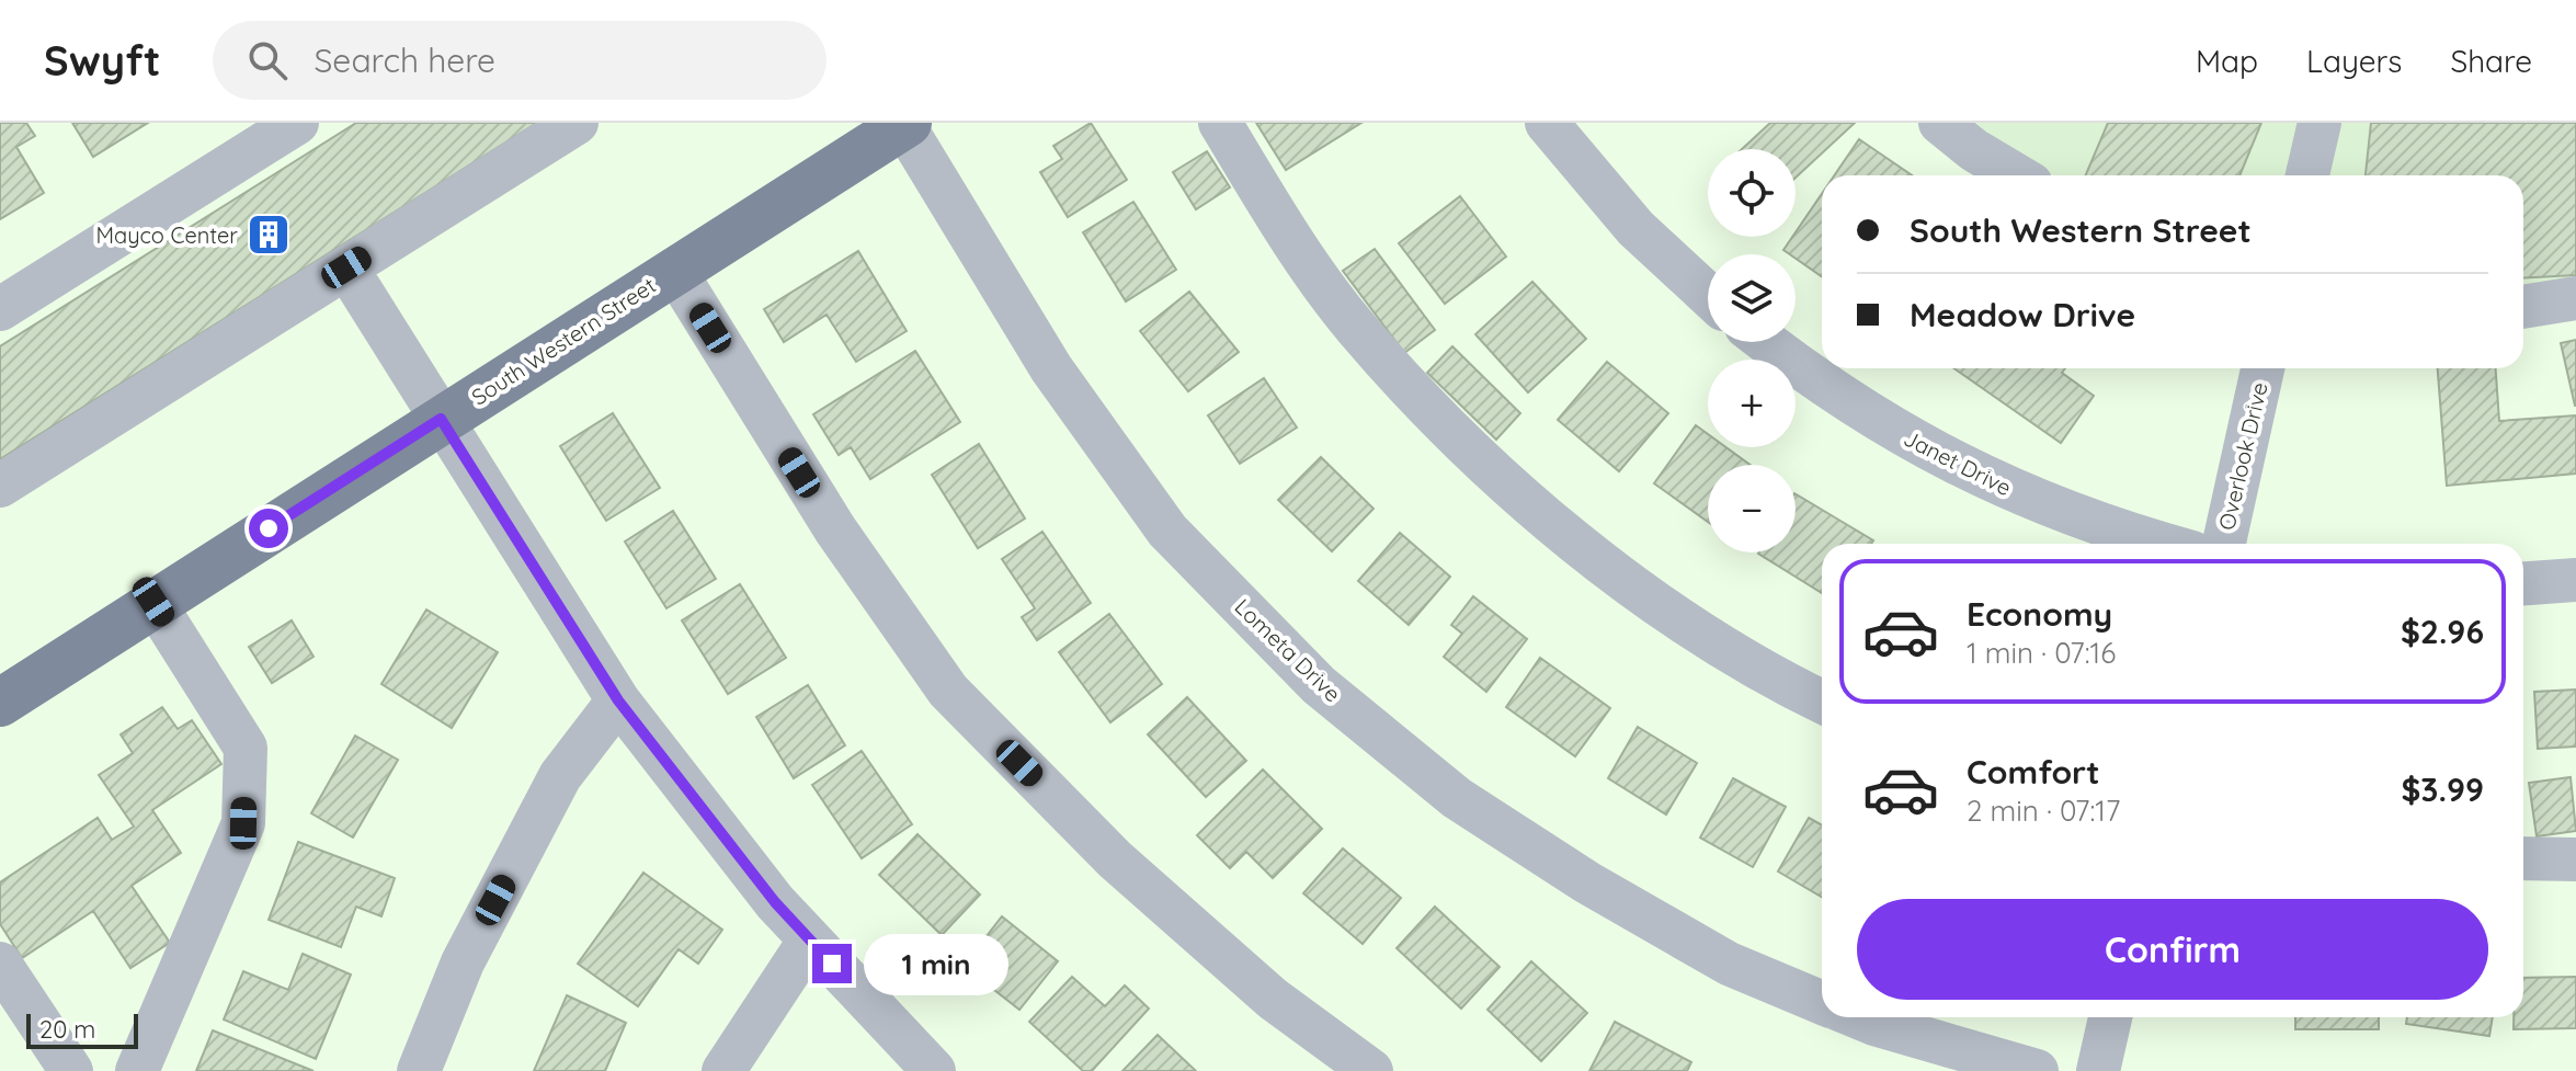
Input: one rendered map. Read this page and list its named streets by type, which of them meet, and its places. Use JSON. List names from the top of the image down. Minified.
{"streets":{"main road":["South Western Street"],"street":["Overlook Drive","Janet Drive","Lometa Drive"]},"crossings":[["South Western Street","Lometa Drive"]],"places":{"building":["Mayco Center"]},"scale_bar":"20 m","page":{"header":"Swyft","search":"Search here","nav":["Map","Layers","Share"],"map_buttons":["+","−"],"banner":["South Western Street","Meadow Drive"],"list":[{"name":"Economy","note":"1 min · 07:16","value":"$2.96"},{"name":"Comfort","note":"2 min · 07:17","value":"$3.99"}],"buttons":"Confirm","bubble":"1 min","scale":"20 m"}}
